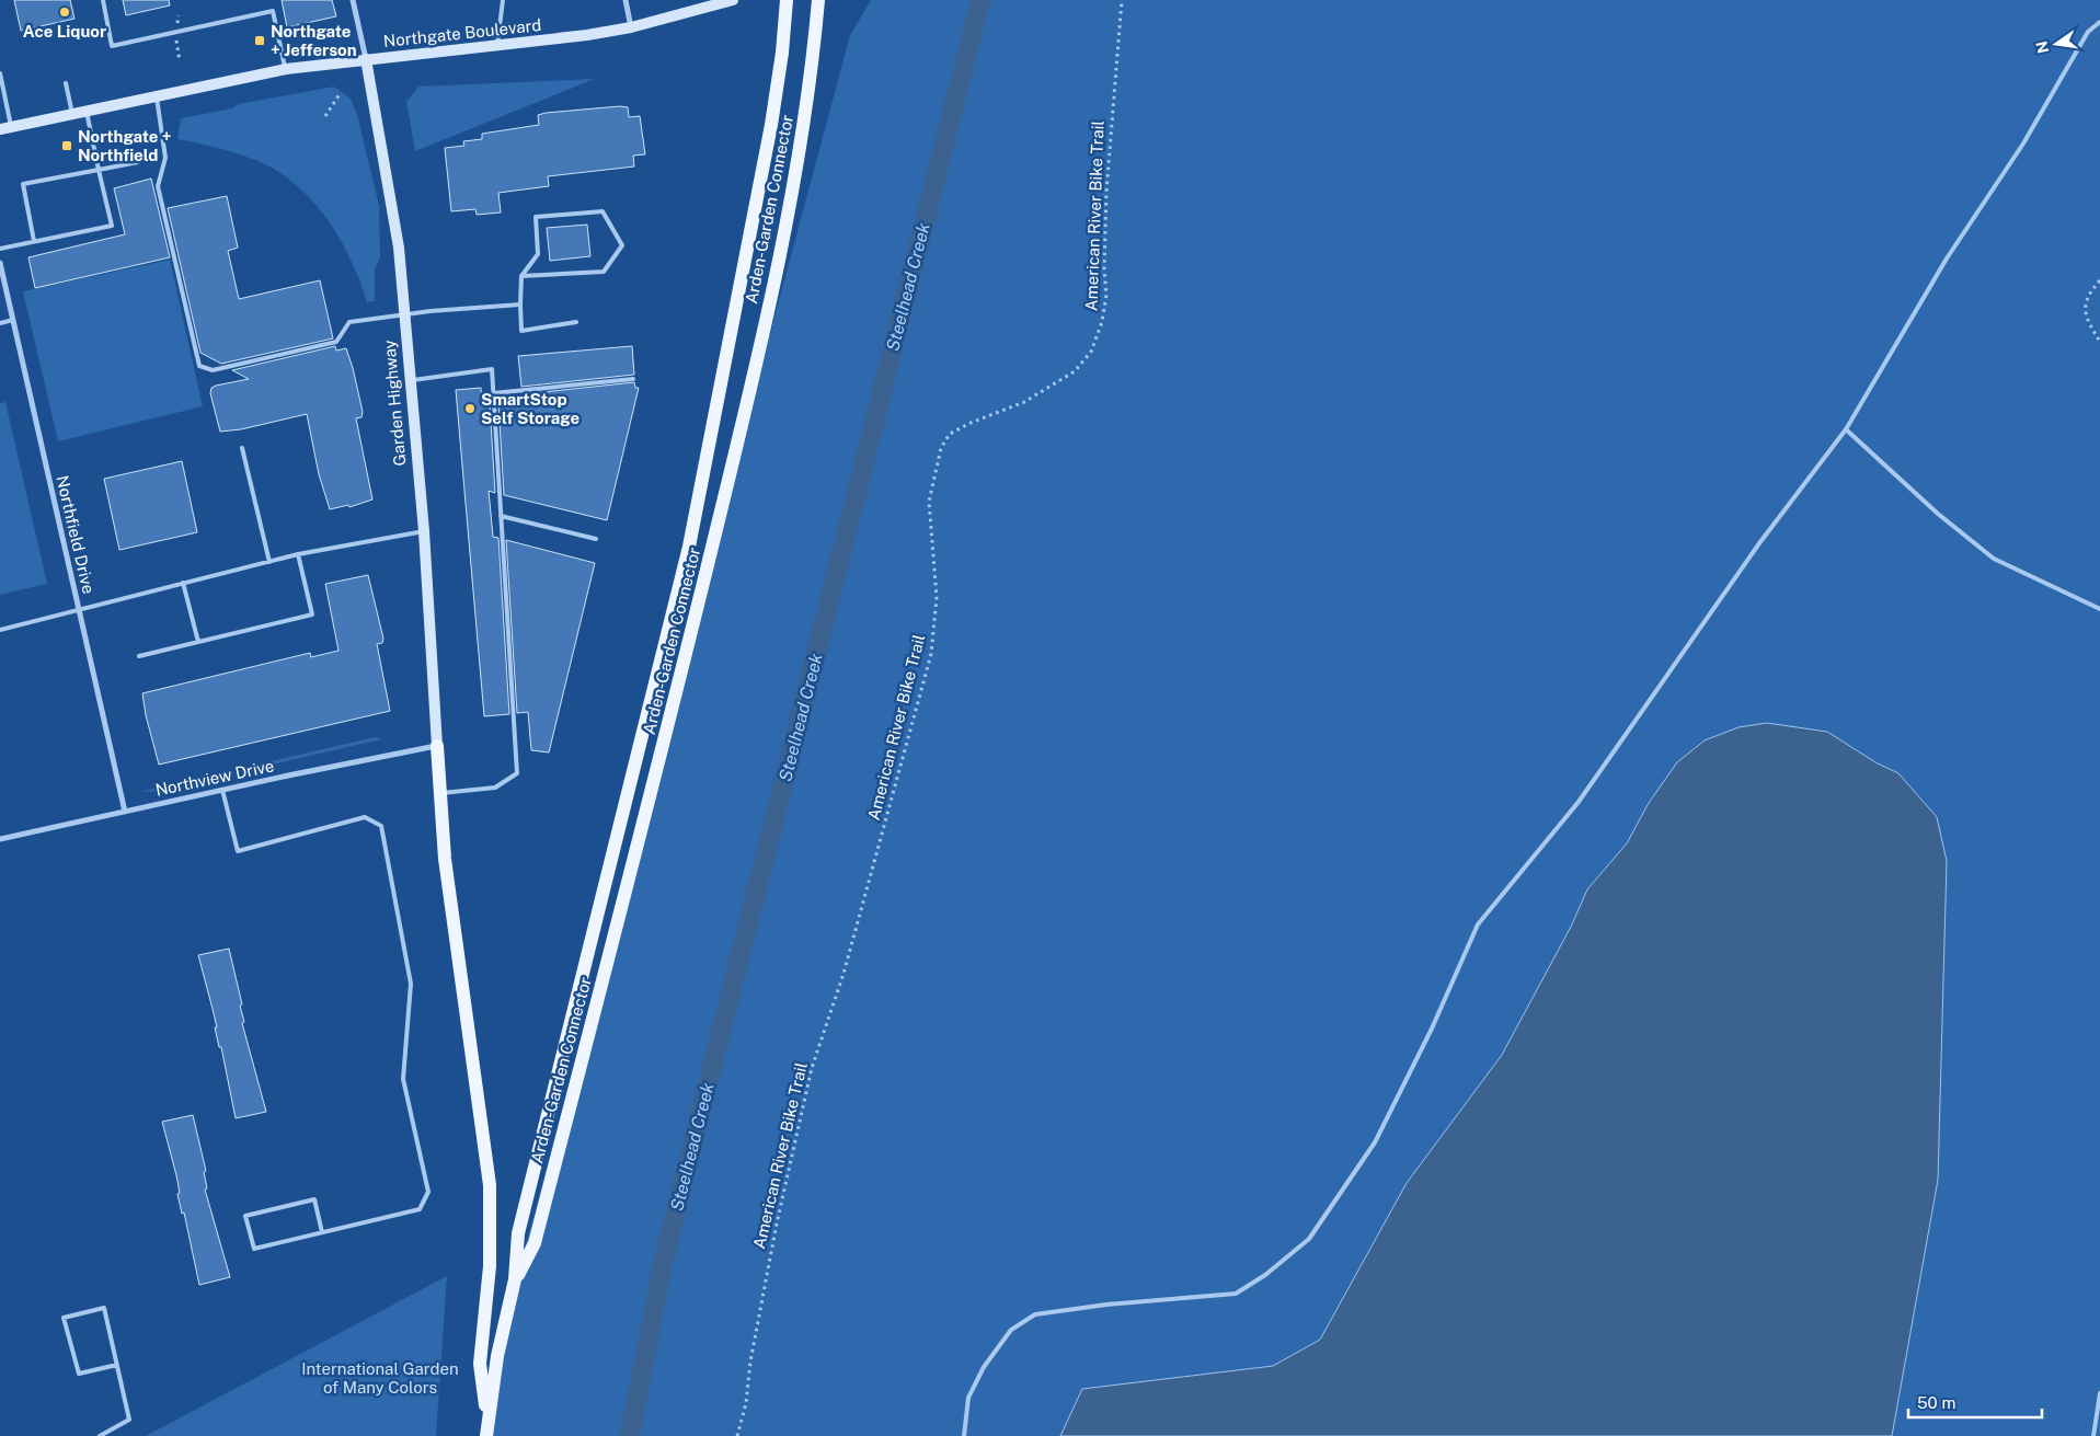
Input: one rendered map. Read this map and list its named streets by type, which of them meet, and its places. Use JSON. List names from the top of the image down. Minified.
{"streets":{"main road":["Northgate Boulevard","Arden-Garden Connector","Garden Highway"],"street":["Northfield Drive","Northview Drive"],"path":["American River Bike Trail"]},"crossings":[["Northgate Boulevard","Garden Highway"],["Garden Highway","Northview Drive"],["Northfield Drive","Northview Drive"]],"water":["Steelhead Creek"],"parks":["International Garden of Many Colors"],"places":{"other":["Ace Liquor","SmartStop Self Storage"],"transit":["Northgate + Jefferson","Northgate + Northfield"]},"scale_bar":"50 m","north":"left"}
